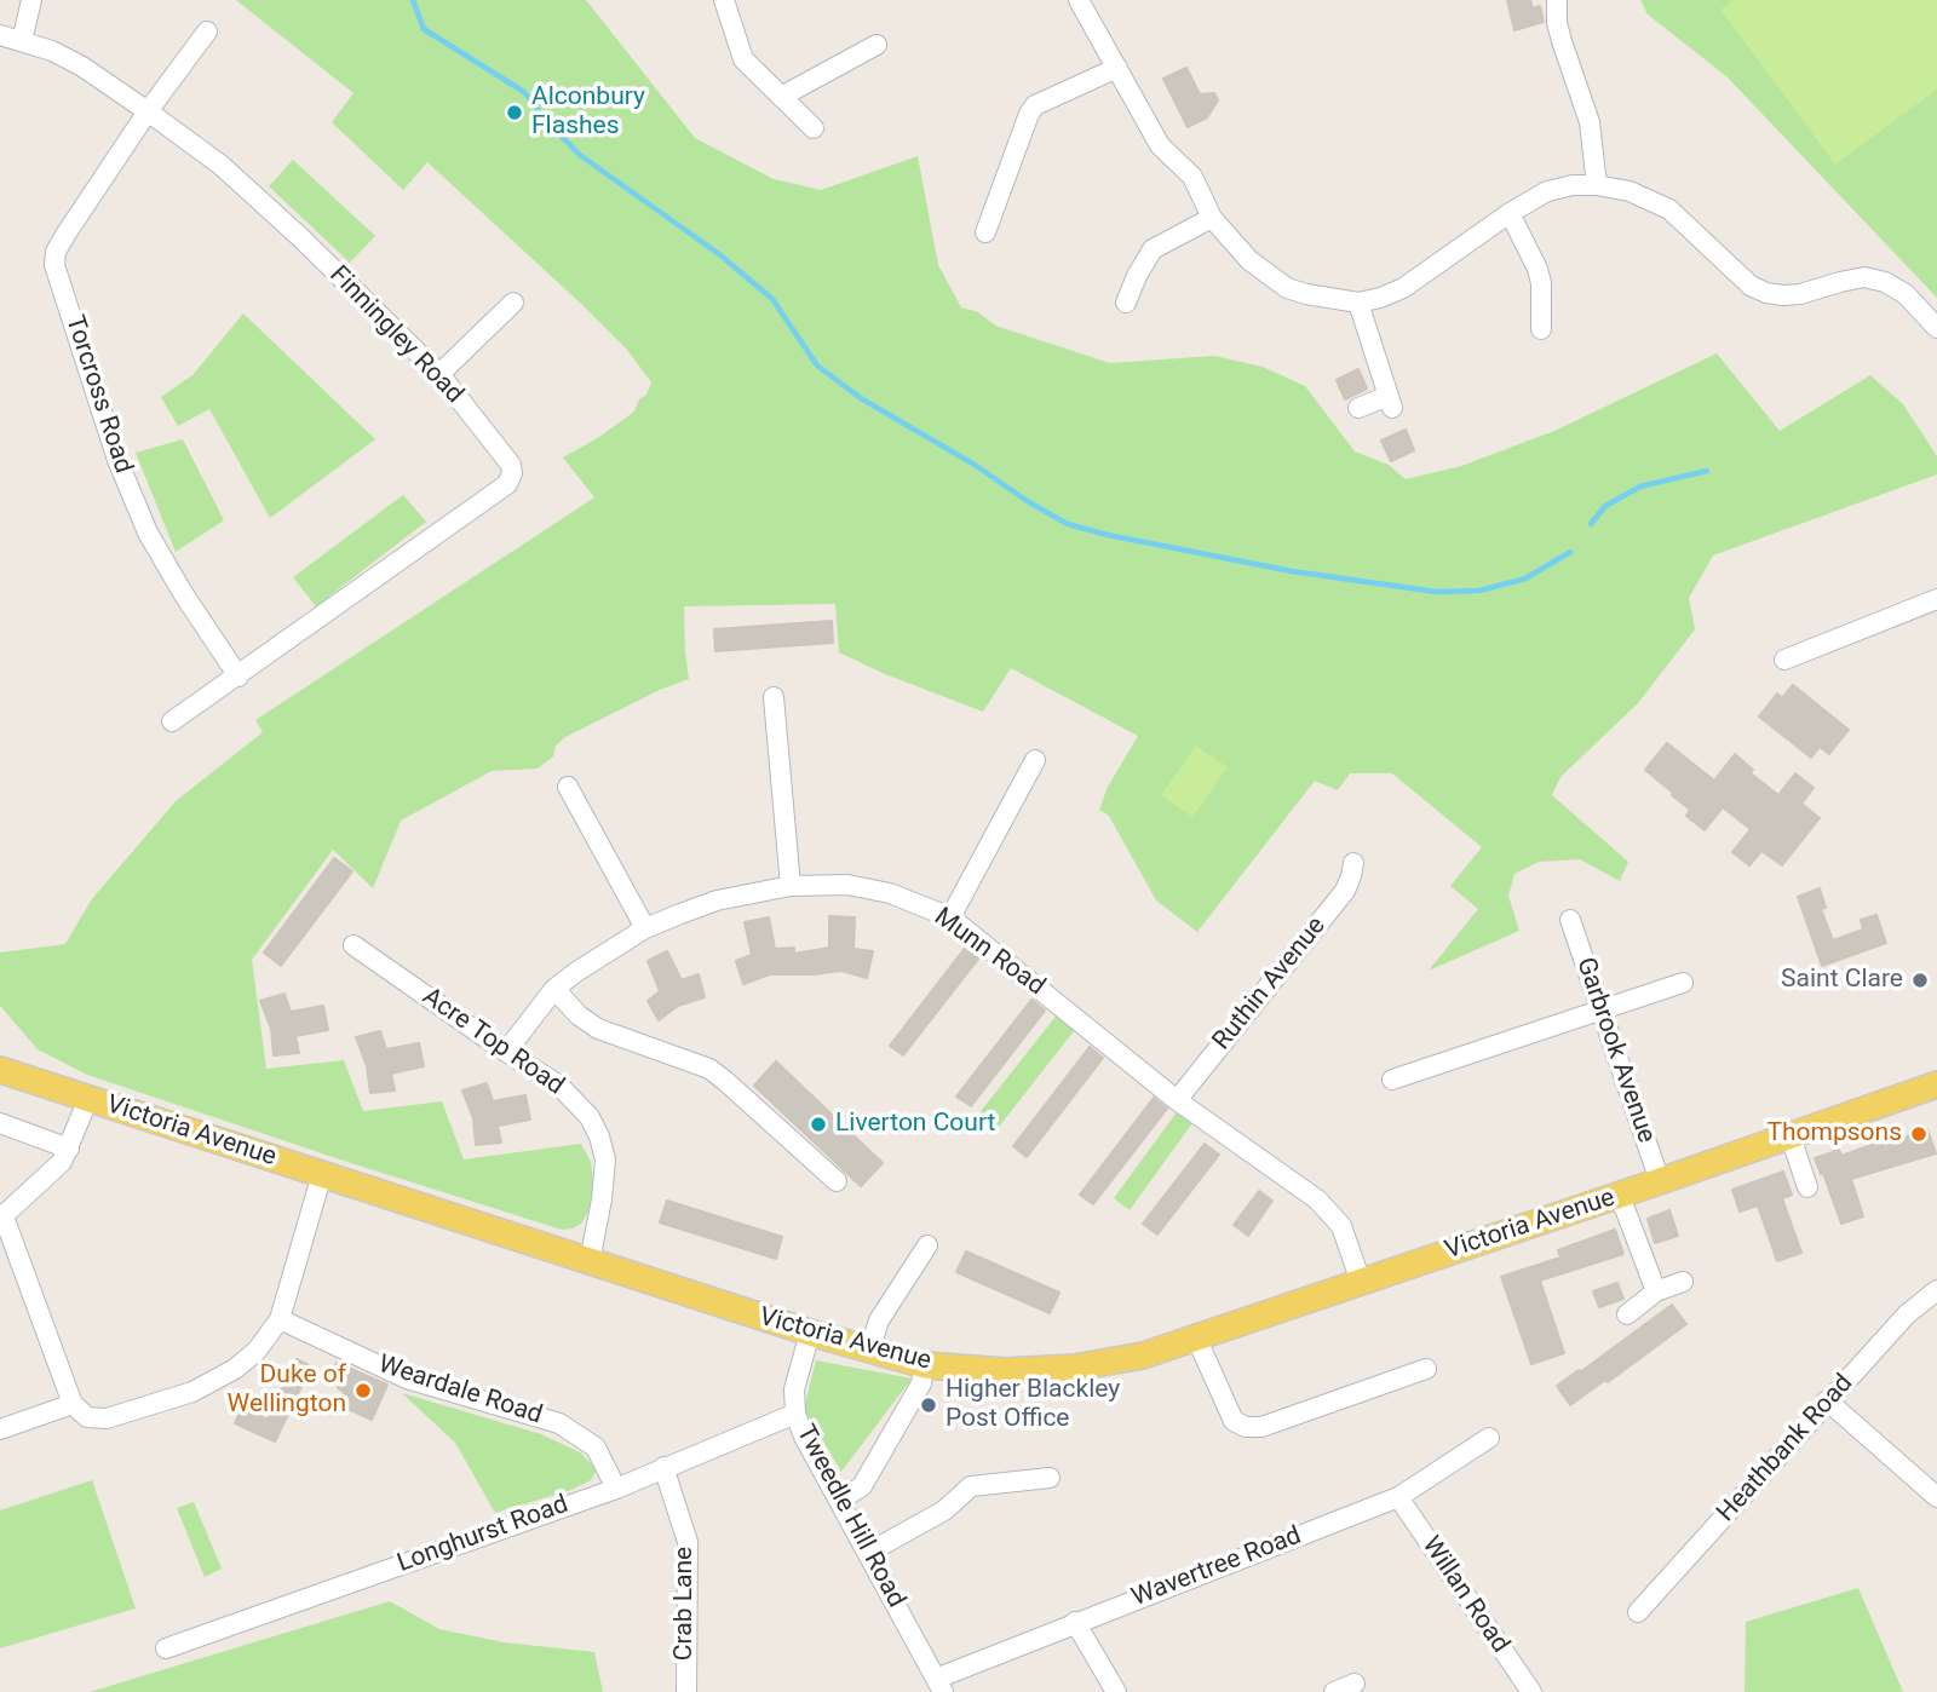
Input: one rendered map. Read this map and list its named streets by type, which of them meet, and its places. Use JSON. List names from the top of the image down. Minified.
{"streets":{"main road":["Victoria Avenue"],"street":["Finningley Road","Torcross Road","Munn Road","Ruthin Avenue","Acre Top Road","Garbrook Avenue","Weardale Road","Heathbank Road","Tweedle Hill Road","Longhurst Road","Wavertree Road","Willan Road","Crab Lane"]},"crossings":[["Finningley Road","Torcross Road"],["Munn Road","Ruthin Avenue"],["Munn Road","Acre Top Road"],["Munn Road","Victoria Avenue"],["Acre Top Road","Victoria Avenue"],["Garbrook Avenue","Victoria Avenue"],["Victoria Avenue","Tweedle Hill Road"],["Weardale Road","Longhurst Road"],["Tweedle Hill Road","Longhurst Road"],["Tweedle Hill Road","Wavertree Road"],["Longhurst Road","Crab Lane"],["Wavertree Road","Willan Road"]],"places":["Alconbury Flashes","Saint Clare","Liverton Court","Thompsons","Duke of Wellington","Higher Blackley Post Office"]}
